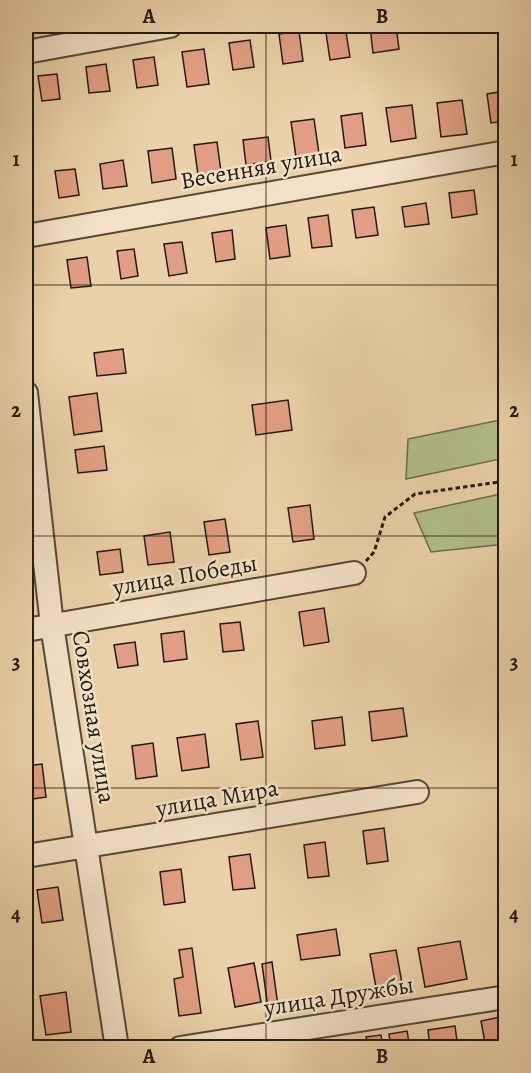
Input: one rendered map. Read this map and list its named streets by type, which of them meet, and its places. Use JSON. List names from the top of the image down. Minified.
{"streets":{"street":["Весенняя улица","улица Победы","Совхозная улица","улица Мира","улица Дружбы"]},"crossings":[["улица Победы","Совхозная улица"],["Совхозная улица","улица Мира"]],"grid":{"columns":["A","B"],"rows":["1","2","3","4"]}}
